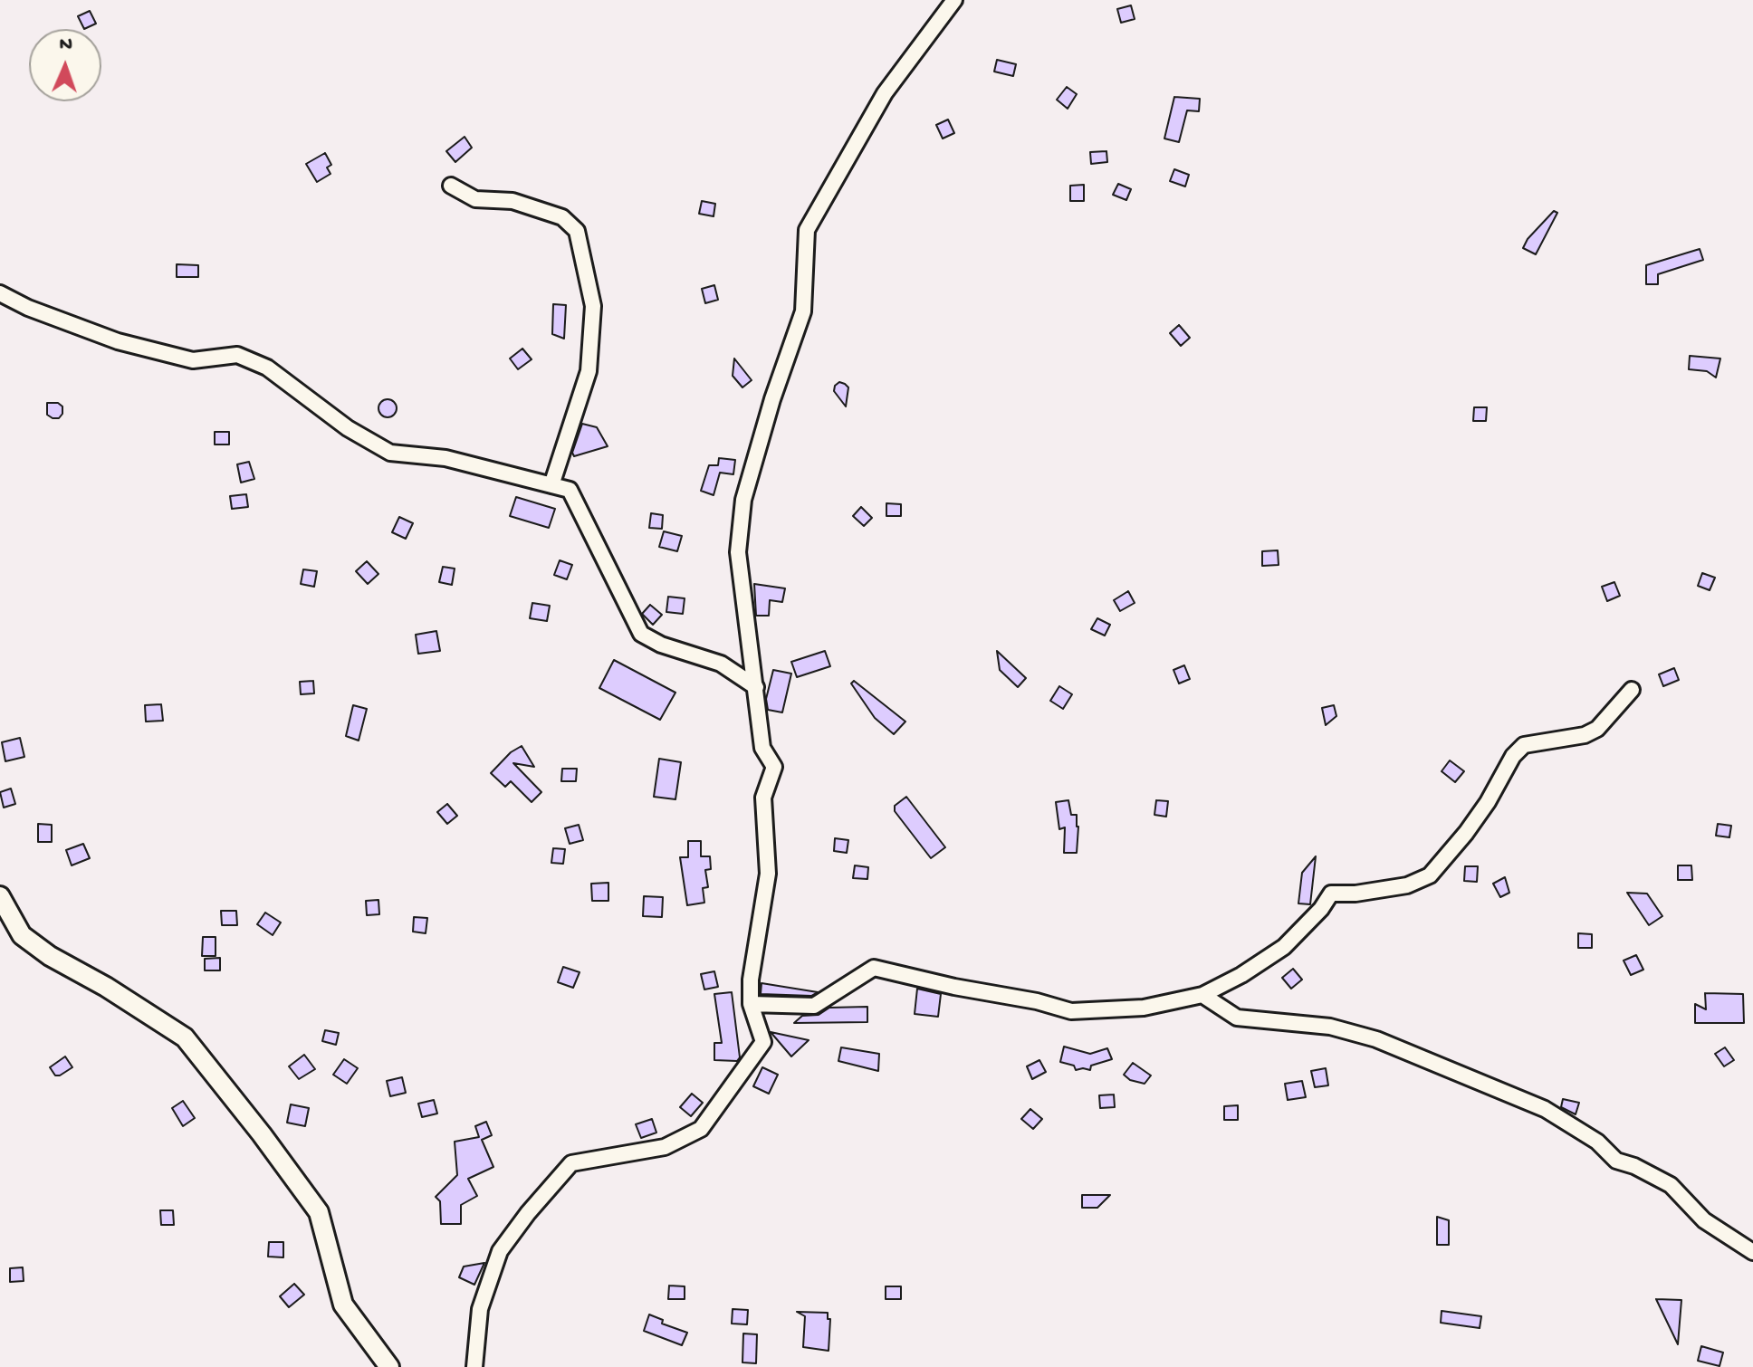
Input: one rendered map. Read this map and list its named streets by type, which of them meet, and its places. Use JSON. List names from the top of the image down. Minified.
{"north":"top"}
